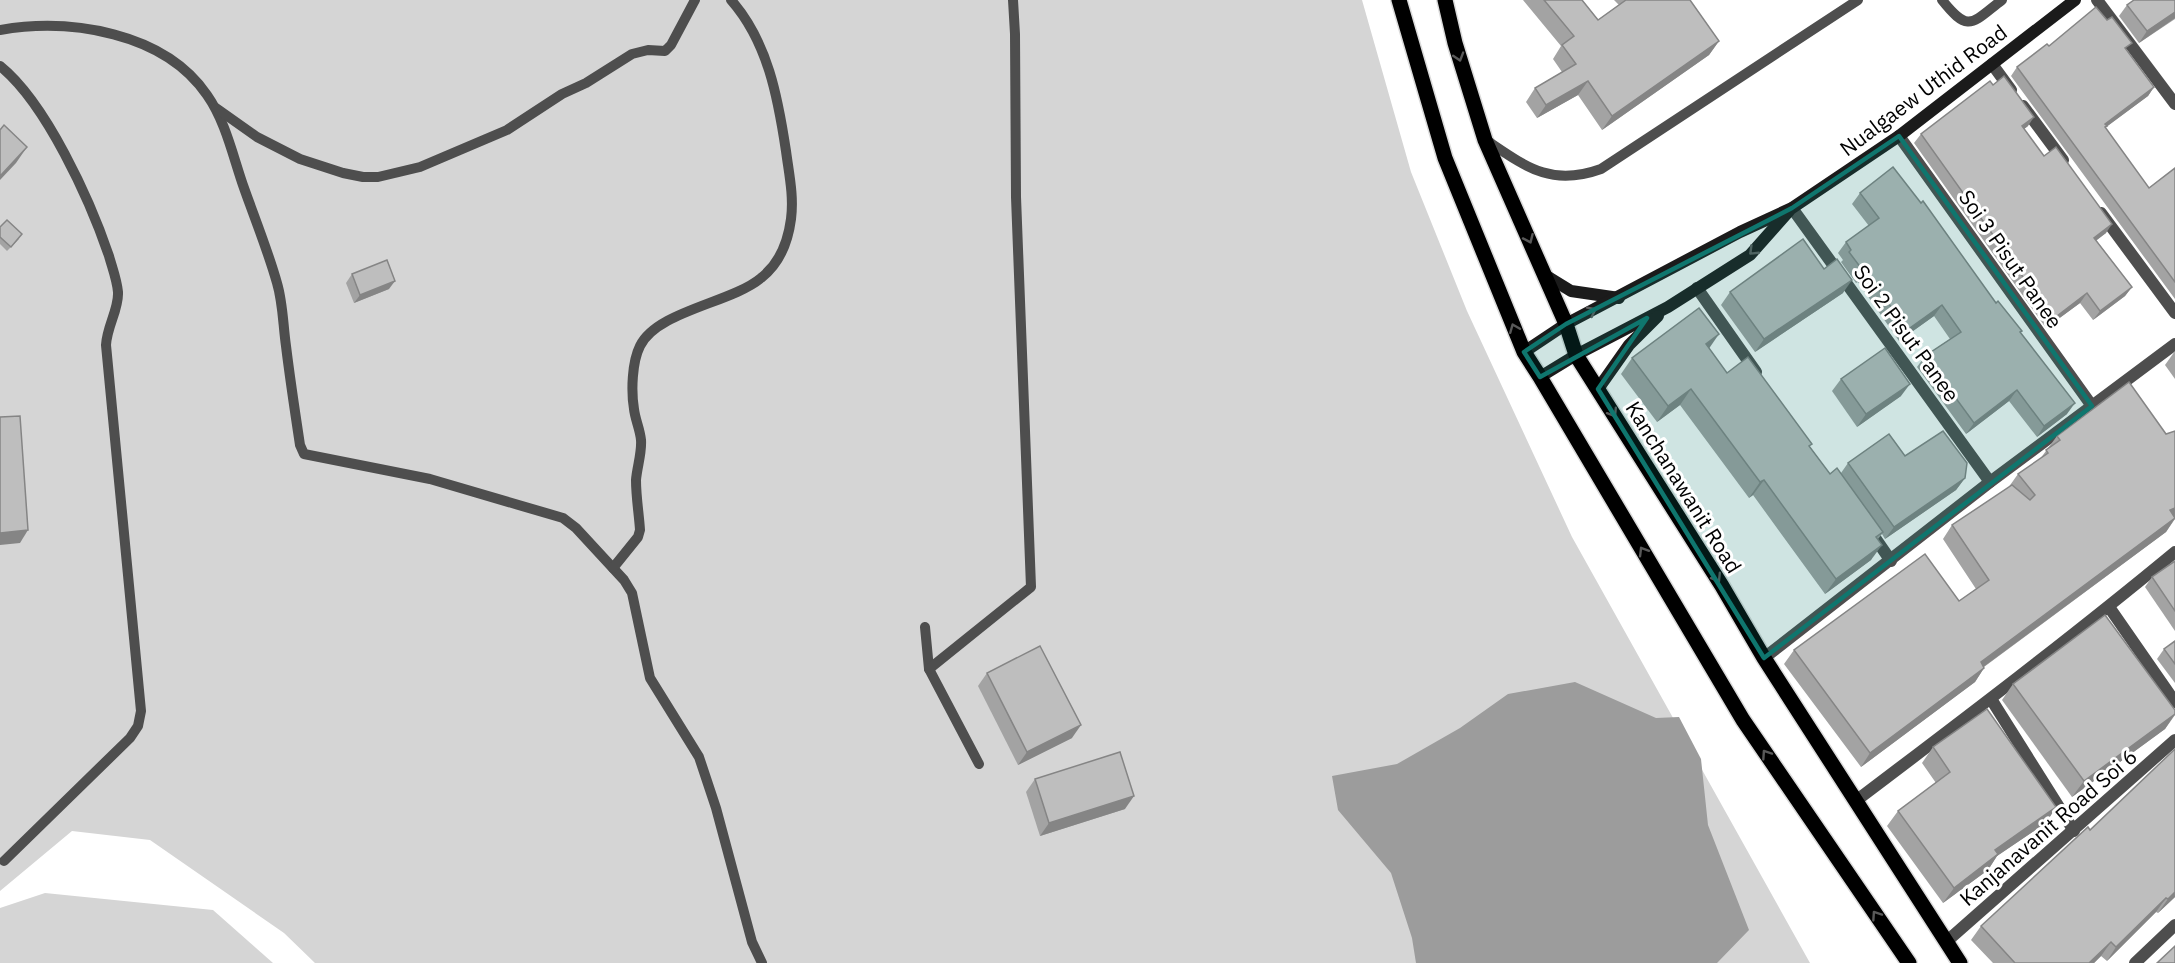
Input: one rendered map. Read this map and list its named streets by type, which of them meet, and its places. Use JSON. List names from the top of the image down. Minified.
{"streets":{"main road":["Kanchanawanit Road"],"street":["Nualgaew Uthid Road","Soi 3 Pisut Panee","Soi 2 Pisut Panee","Kanjanavanit Road Soi 6"]},"crossings":[["Nualgaew Uthid Road","Soi 3 Pisut Panee"],["Nualgaew Uthid Road","Soi 2 Pisut Panee"],["Nualgaew Uthid Road","Kanchanawanit Road"],["Kanchanawanit Road","Kanjanavanit Road Soi 6"]]}
